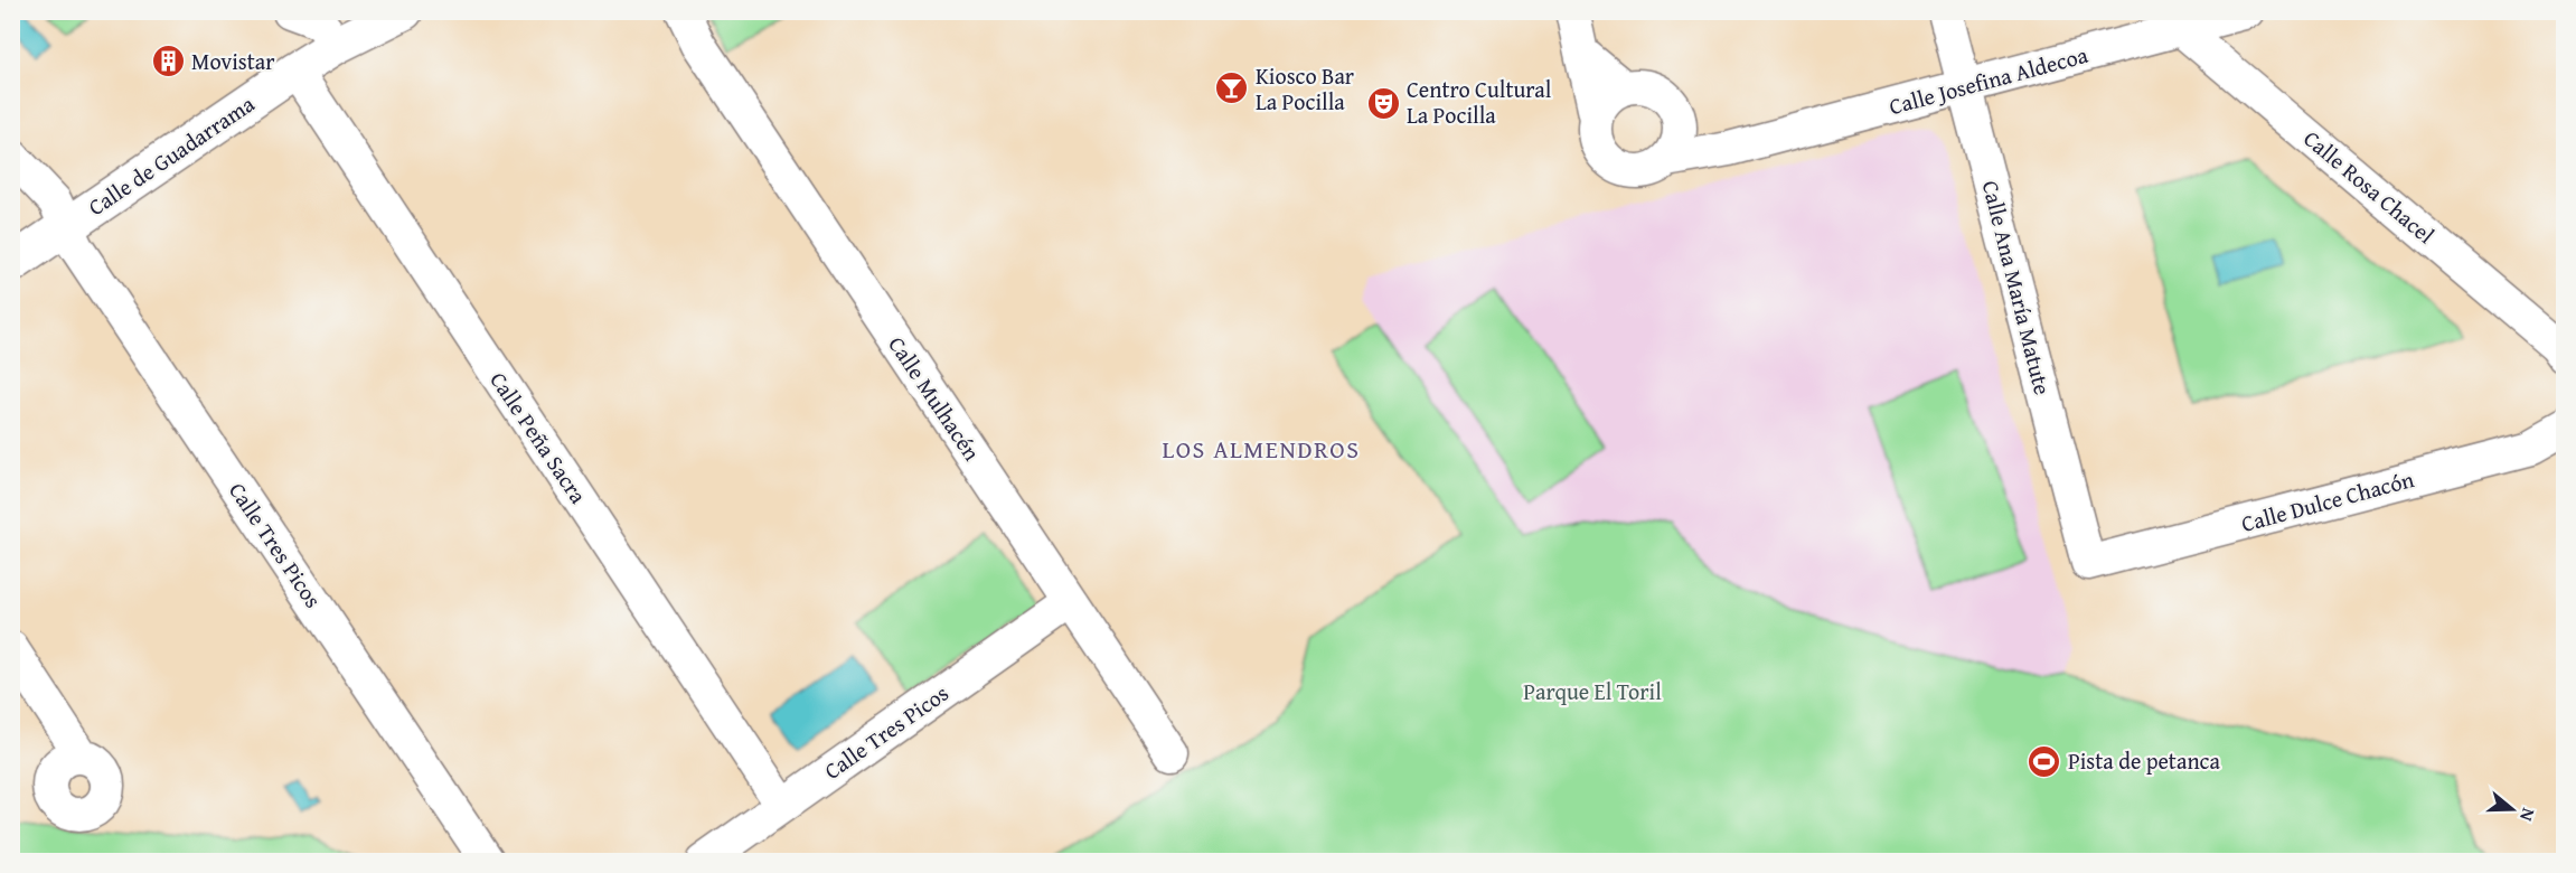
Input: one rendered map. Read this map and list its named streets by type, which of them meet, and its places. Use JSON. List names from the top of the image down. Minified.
{"streets":{"street":["Calle Josefina Aldecoa","Calle de Guadarrama","Calle Rosa Chacel","Calle Ana María Matute","Calle Mulhacén","Calle Peña Sacra","Calle Dulce Chacón","Calle Tres Picos"]},"crossings":[["Calle Josefina Aldecoa","Calle Rosa Chacel"],["Calle Josefina Aldecoa","Calle Ana María Matute"],["Calle de Guadarrama","Calle Peña Sacra"],["Calle de Guadarrama","Calle Tres Picos"],["Calle Ana María Matute","Calle Dulce Chacón"],["Calle Mulhacén","Calle Tres Picos"],["Calle Peña Sacra","Calle Tres Picos"]],"districts":["LOS ALMENDROS"],"parks":["Parque El Toril"],"places":{"building":["Movistar"],"bar":["Kiosco Bar La Pocilla"],"theatre":["Centro Cultural La Pocilla"],"sports":["Pista de petanca"]},"north":"right"}
